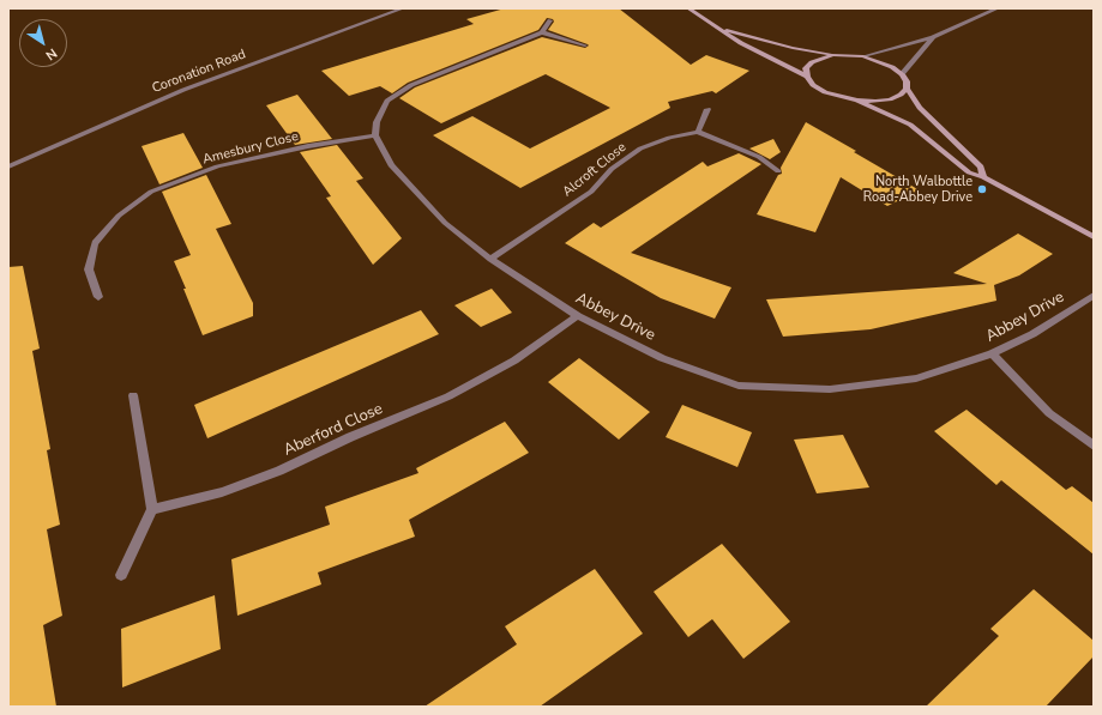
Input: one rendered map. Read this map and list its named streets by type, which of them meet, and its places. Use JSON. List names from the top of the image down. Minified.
{"streets":{"street":["Coronation Road","Amesbury Close","Alcroft Close","Abbey Drive","Aberford Close"]},"crossings":[["Amesbury Close","Abbey Drive"],["Alcroft Close","Abbey Drive"],["Abbey Drive","Aberford Close"]],"places":["North Walbottle Road-Abbey Drive"],"north":"bottom right"}
